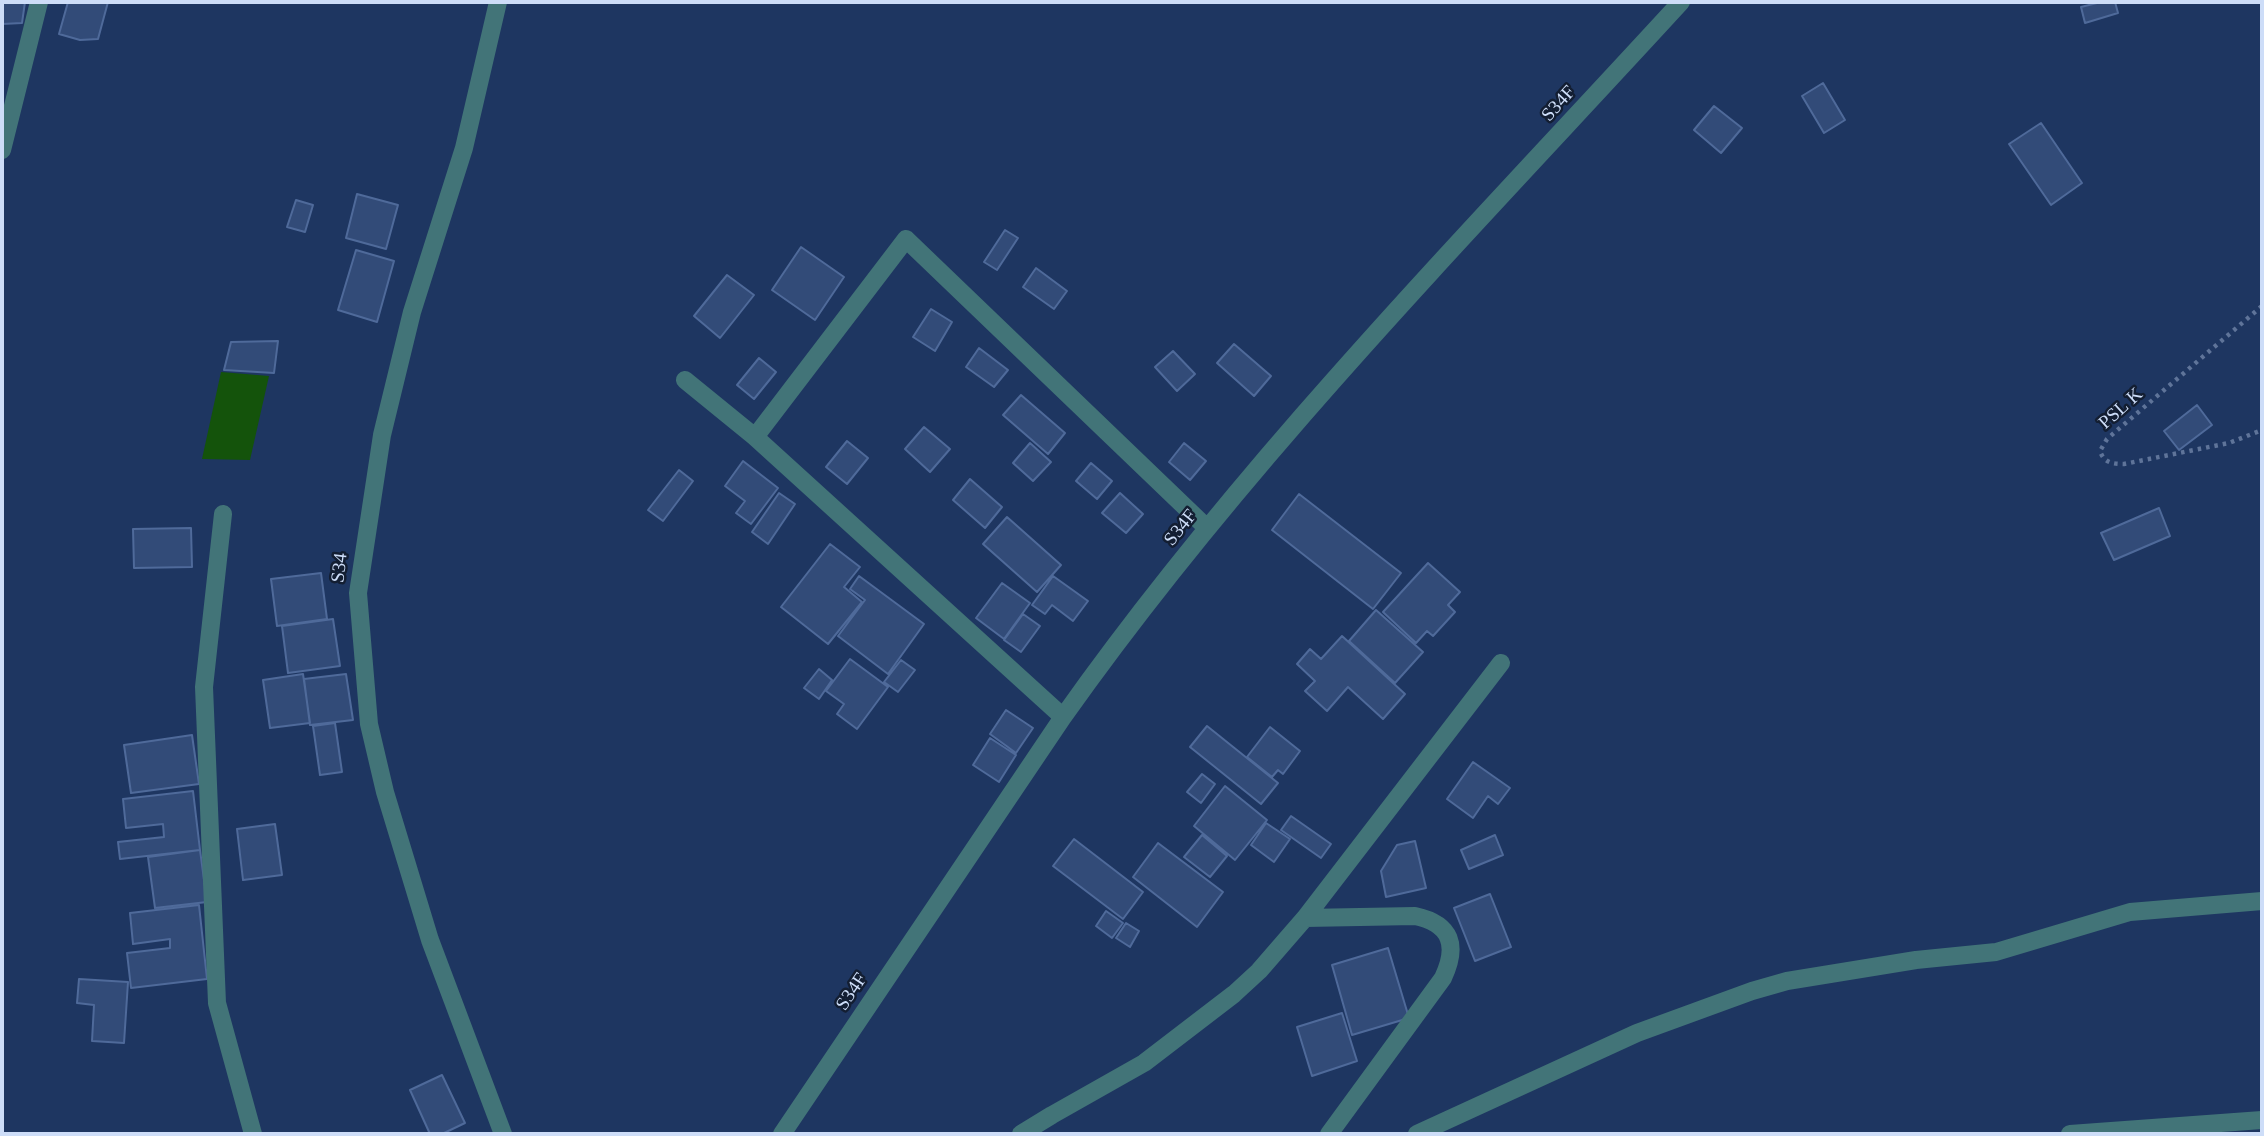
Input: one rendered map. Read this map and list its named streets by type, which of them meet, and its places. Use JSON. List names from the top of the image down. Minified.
{"streets":{"street":["S34F","S34"],"path":["PSL K"]}}
